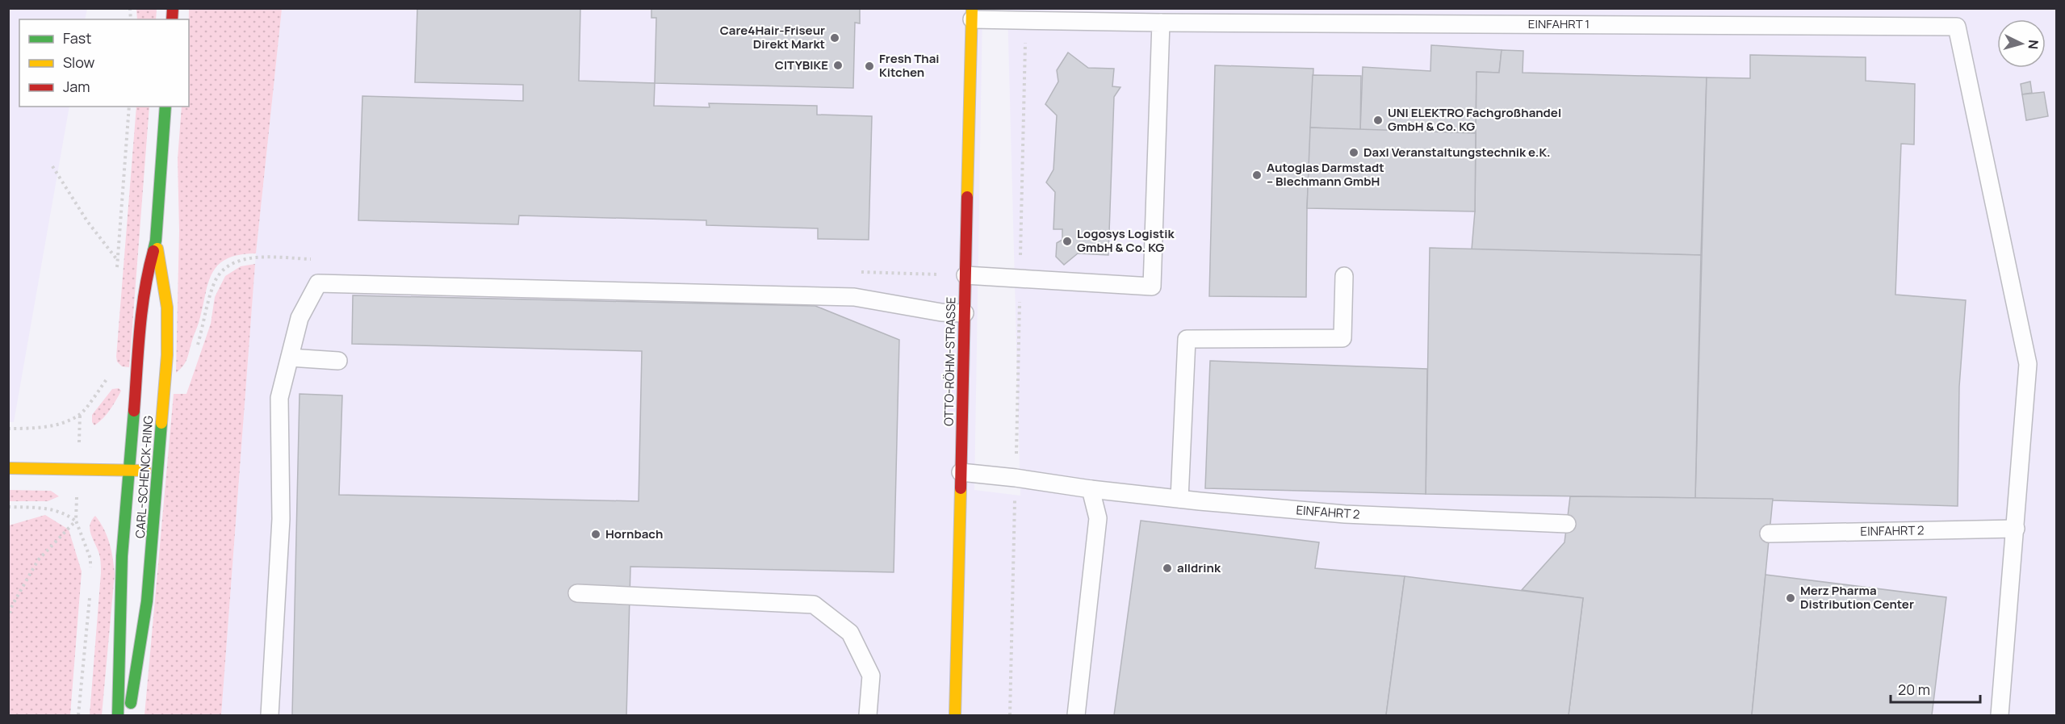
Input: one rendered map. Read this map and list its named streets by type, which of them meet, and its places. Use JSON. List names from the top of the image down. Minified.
{"streets":{"main road":["OTTO-RÖHM-STRASSE","CARL-SCHENCK-RING"],"lane":["EINFAHRT 1","EINFAHRT 2"]},"crossings":[["EINFAHRT 1","OTTO-RÖHM-STRASSE"],["EINFAHRT 1","EINFAHRT 2"],["OTTO-RÖHM-STRASSE","EINFAHRT 2"]],"places":["Care4Hair-Friseur Direkt Markt","CITYBIKE","Fresh Thai Kitchen","UNI ELEKTRO Fachgroßhandel GmbH & Co. KG","Daxl Veranstaltungstechnik e.K.","Autoglas Darmstadt – Blechmann GmbH","Logosys Logistik GmbH & Co. KG","Hornbach","alldrink","Merz Pharma Distribution Center"],"legend":["Fast","Slow","Jam"],"scale_bar":"20 m","north":"right"}
